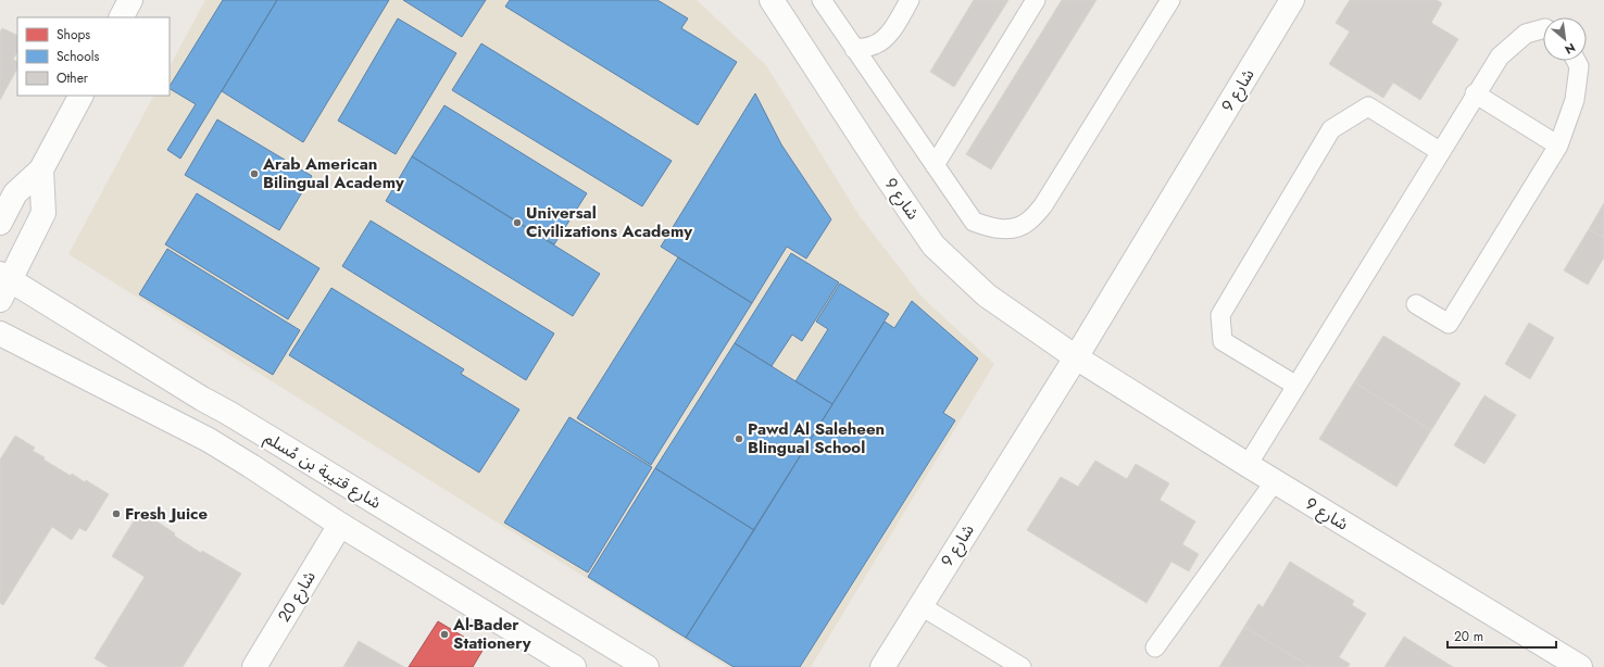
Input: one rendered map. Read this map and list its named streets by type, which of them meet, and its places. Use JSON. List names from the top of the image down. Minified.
{"streets":{"street":["شارع 9","شارع قتيبة بن مُسلم","شارع 20"]},"crossings":[["شارع قتيبة بن مُسلم","شارع 20"]],"places":["Arab American Bilingual Academy","Universal Civilizations Academy","Pawd Al Saleheen Blingual School","Fresh Juice","Al-Bader Stationery"],"legend":["Shops","Schools","Other"],"scale_bar":"20 m","north":"bottom right"}
